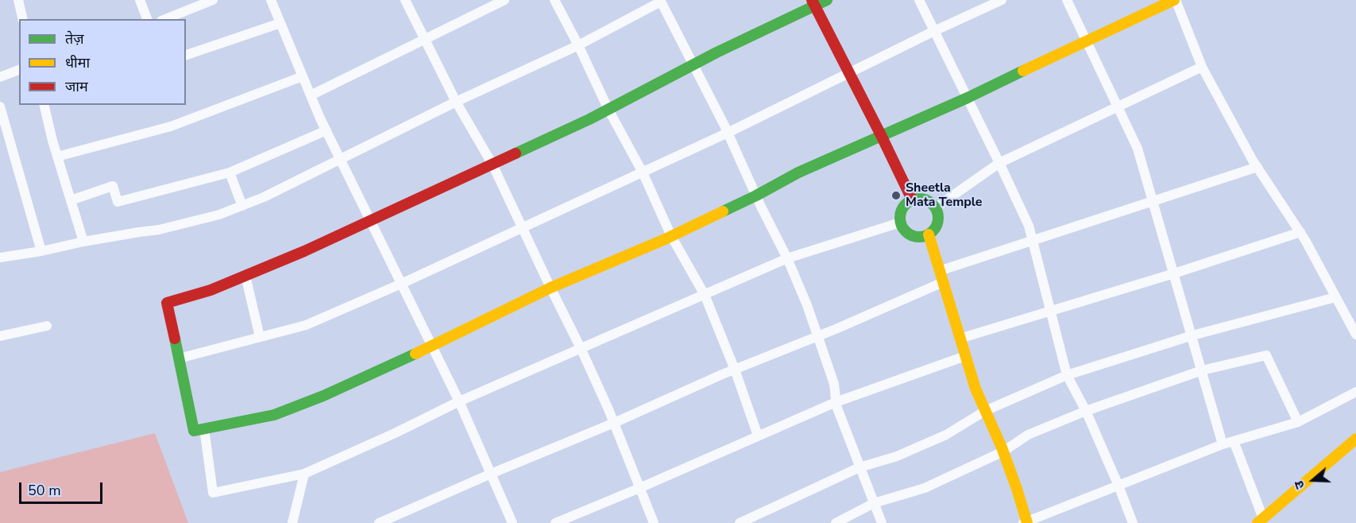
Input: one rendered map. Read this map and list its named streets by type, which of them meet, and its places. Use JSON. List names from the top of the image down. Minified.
{"places":["Sheetla Mata Temple"],"legend":["तेज़","धीमा","जाम"],"scale_bar":"50 m","north":"left"}
